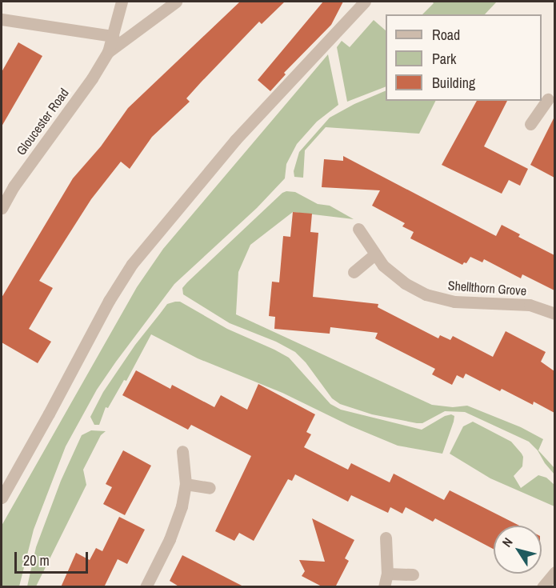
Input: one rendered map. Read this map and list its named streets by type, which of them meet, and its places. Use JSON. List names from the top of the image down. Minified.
{"streets":{"street":["Gloucester Road","Shellthorn Grove"]},"legend":["Road","Park","Building"],"scale_bar":"20 m","north":"top left"}
